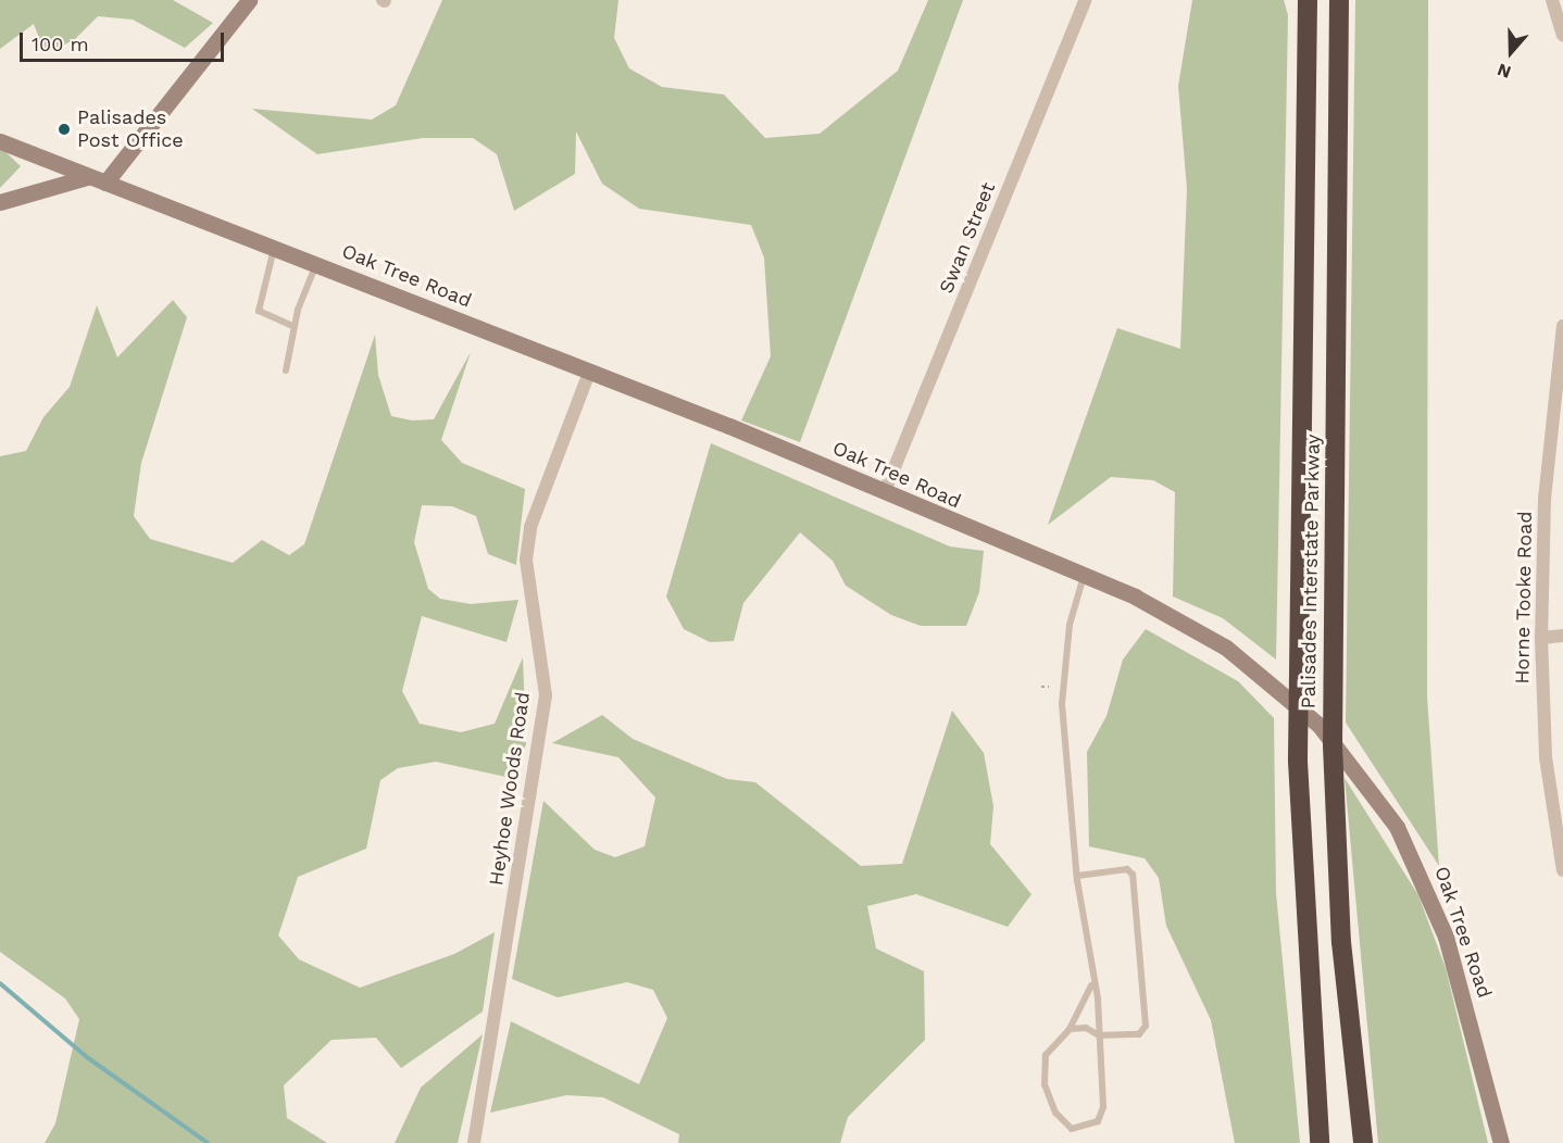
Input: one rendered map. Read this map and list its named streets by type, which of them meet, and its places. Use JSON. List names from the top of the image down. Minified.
{"streets":{"highway":["Palisades Interstate Parkway"],"street":["Swan Street","Oak Tree Road","Horne Tooke Road","Heyhoe Woods Road"]},"crossings":[["Swan Street","Oak Tree Road"],["Oak Tree Road","Heyhoe Woods Road"]],"places":["Palisades Post Office"],"scale_bar":"100 m","north":"bottom"}
